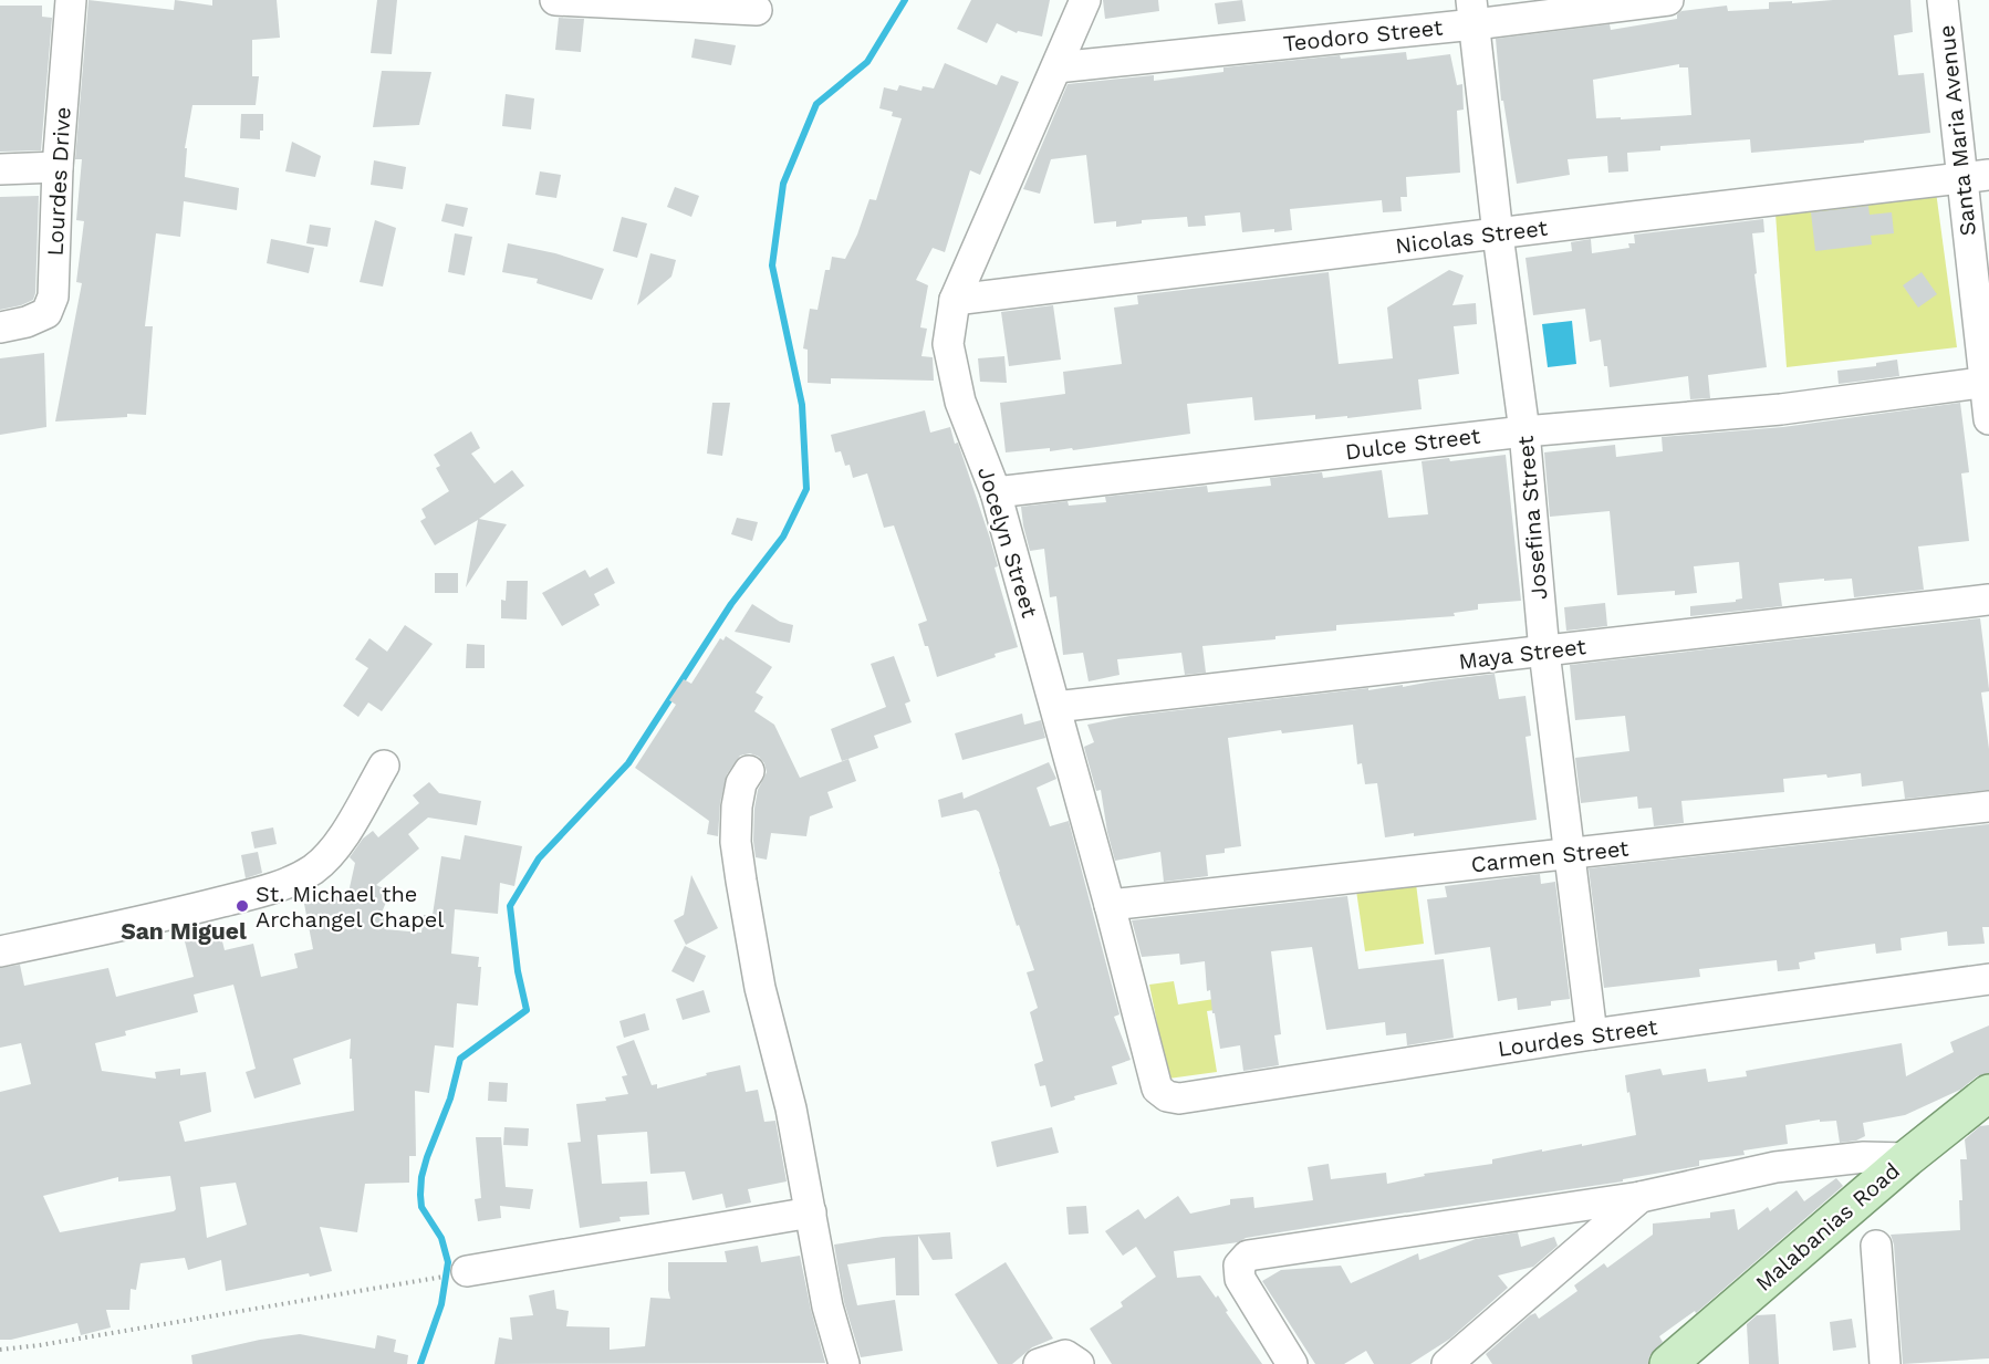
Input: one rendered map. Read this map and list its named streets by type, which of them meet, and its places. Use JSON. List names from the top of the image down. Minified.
{"streets":{"main road":["Malabanias Road"],"street":["Teodoro Street","Santa Maria Avenue","Lourdes Drive","Nicolas Street","Dulce Street","Josefina Street","Jocelyn Street","Maya Street","Carmen Street","Lourdes Street"]},"crossings":[["Teodoro Street","Josefina Street"],["Teodoro Street","Jocelyn Street"],["Santa Maria Avenue","Nicolas Street"],["Santa Maria Avenue","Dulce Street"],["Nicolas Street","Josefina Street"],["Nicolas Street","Jocelyn Street"],["Dulce Street","Josefina Street"],["Dulce Street","Jocelyn Street"],["Josefina Street","Maya Street"],["Josefina Street","Carmen Street"],["Josefina Street","Lourdes Street"],["Jocelyn Street","Maya Street"],["Jocelyn Street","Carmen Street"],["Jocelyn Street","Lourdes Street"]],"districts":["San Miguel"],"places":["St. Michael the Archangel Chapel"]}
